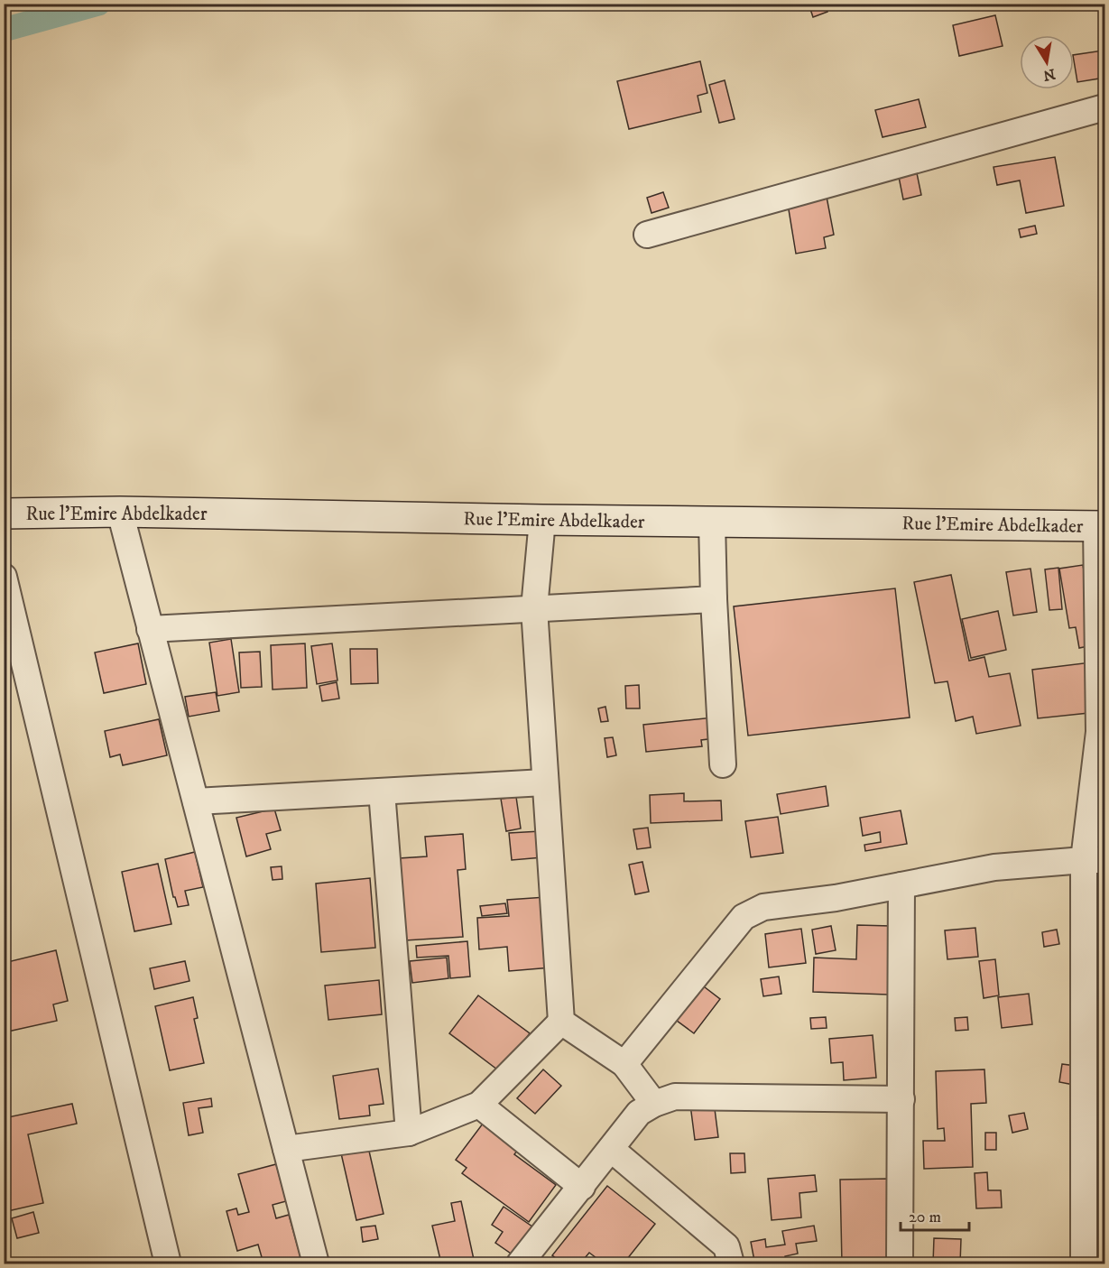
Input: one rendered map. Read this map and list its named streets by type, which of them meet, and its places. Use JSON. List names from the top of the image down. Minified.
{"streets":{"main road":["Rue l'Emire Abdelkader"]},"scale_bar":"20 m","north":"bottom"}
